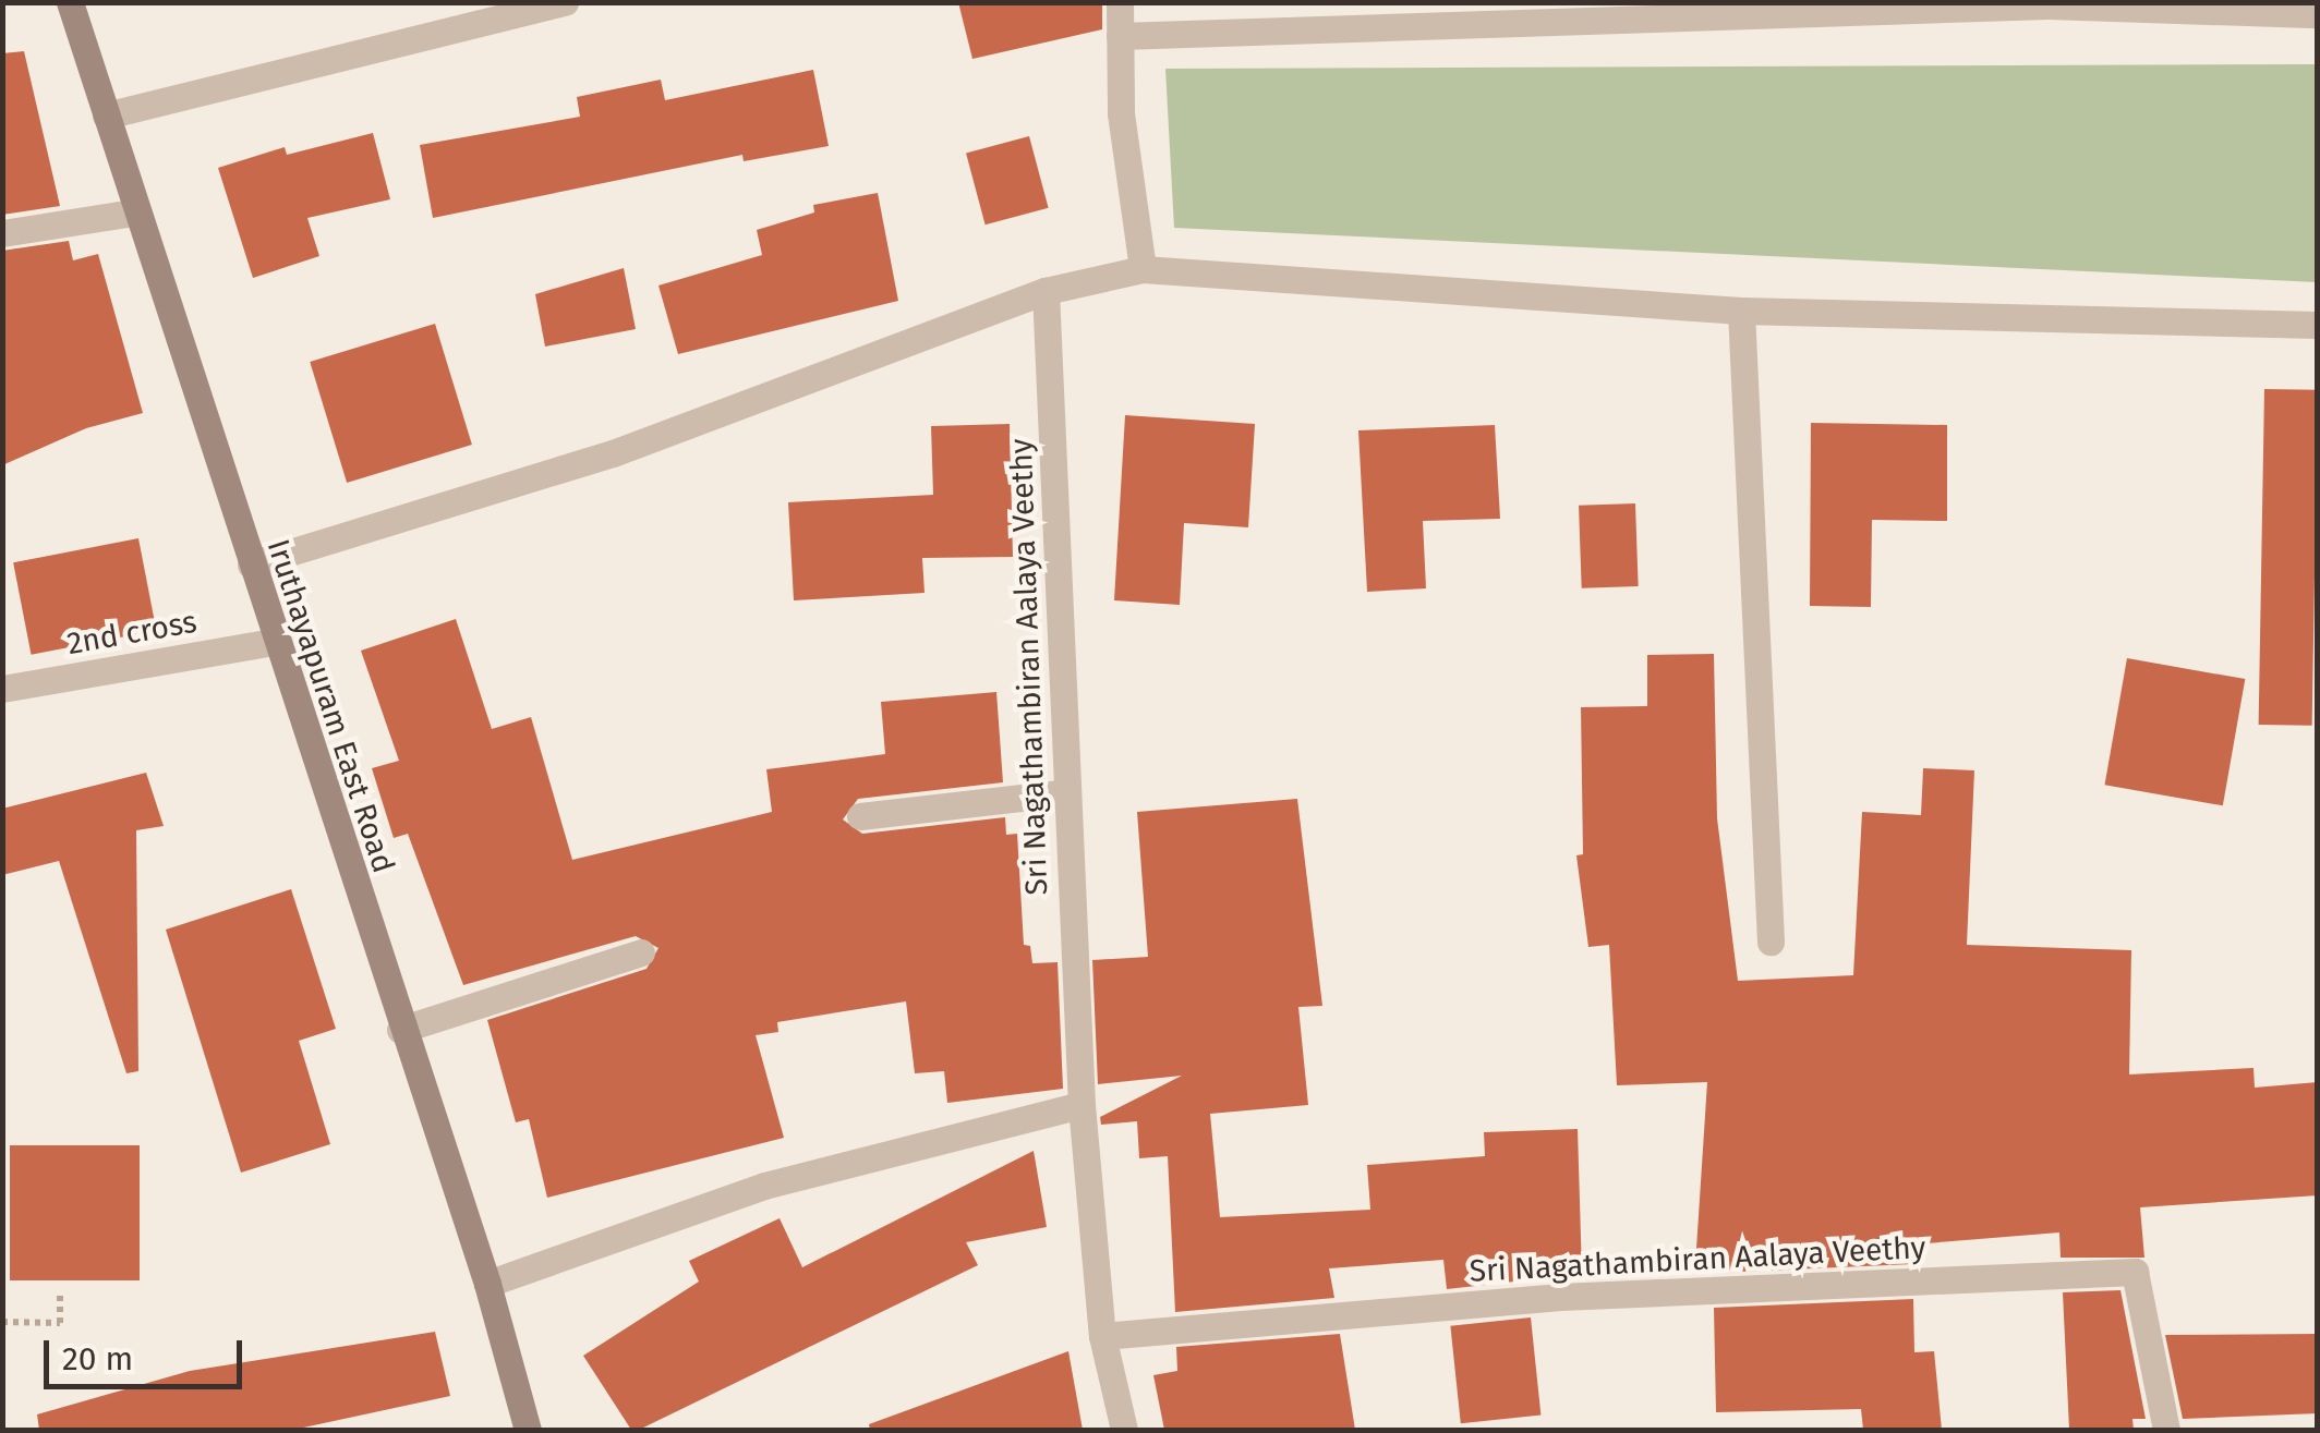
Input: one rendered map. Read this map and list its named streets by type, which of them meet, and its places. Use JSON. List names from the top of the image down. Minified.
{"streets":{"main road":["Iruthayapuram East Road"],"street":["2nd cross","Sri Nagathambiran Aalaya Veethy"]},"crossings":[["2nd cross","Iruthayapuram East Road"]],"scale_bar":"20 m"}
